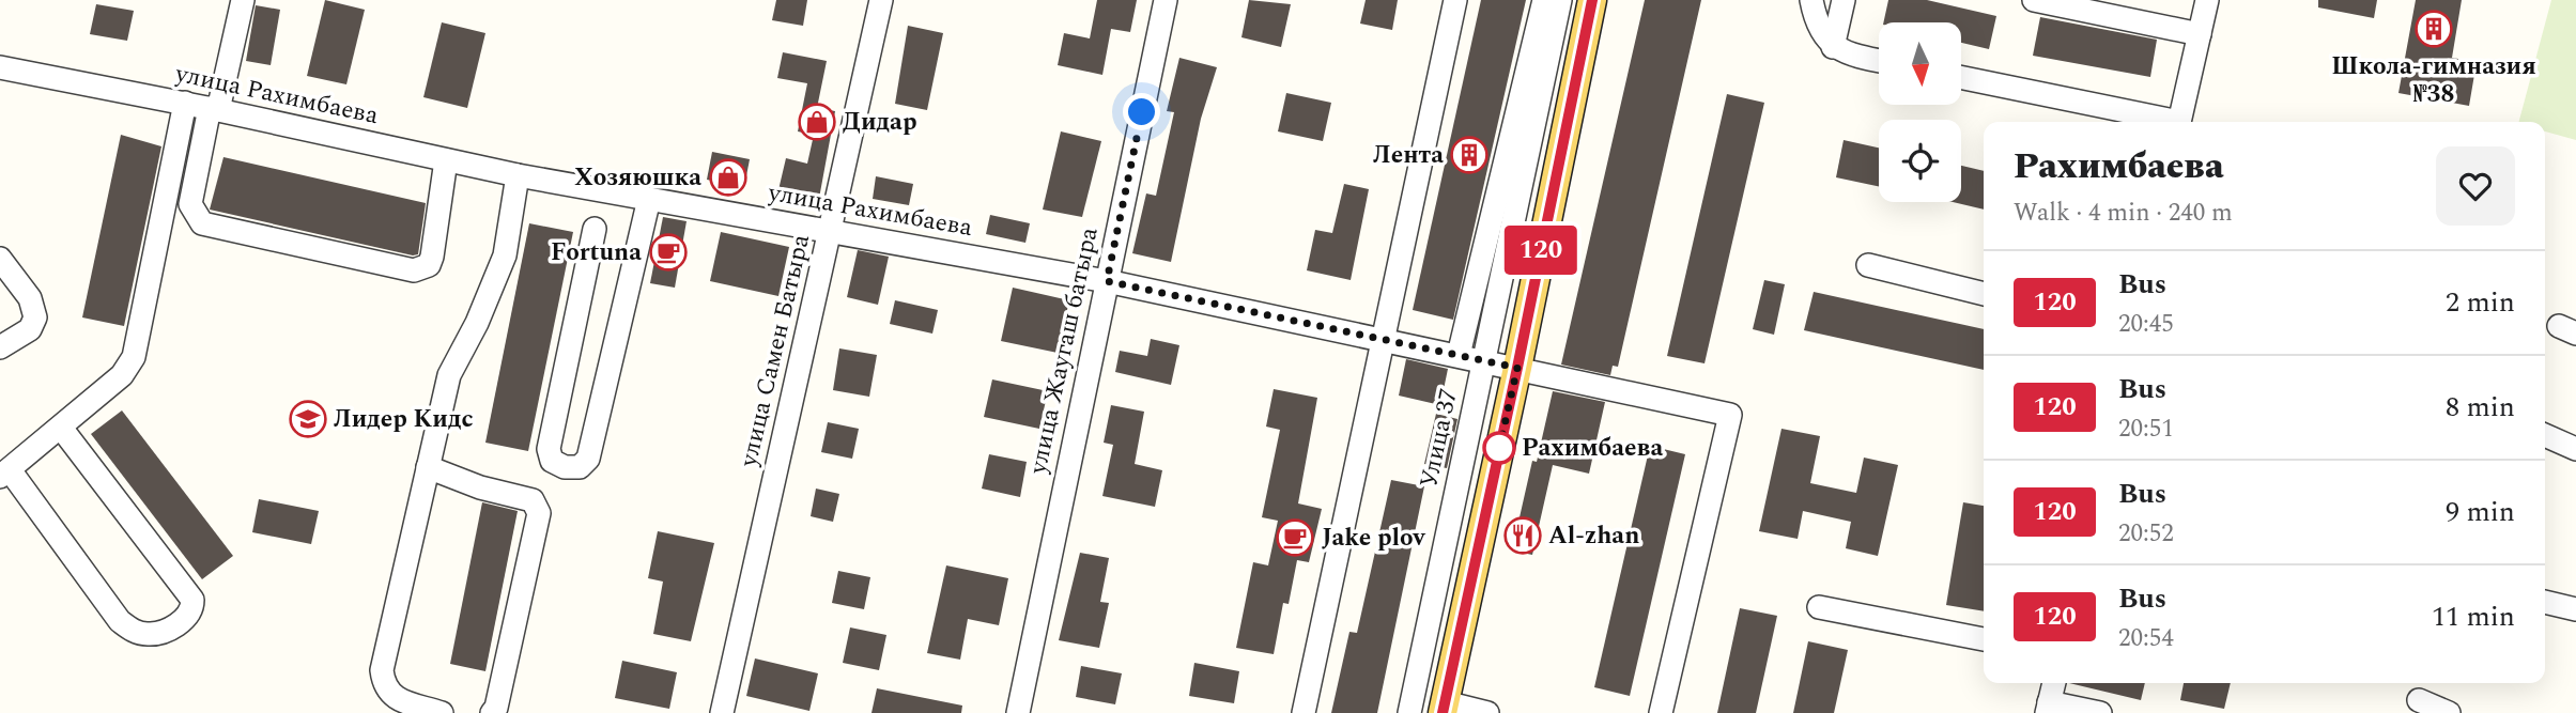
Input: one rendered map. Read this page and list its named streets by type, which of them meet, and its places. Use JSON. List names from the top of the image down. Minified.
{"streets":{"street":["улица Рахимбаева","улица Самен Батыра","улица Жаугаш батыра","Улица 37"]},"crossings":[["улица Рахимбаева","улица Самен Батыра"],["улица Рахимбаева","улица Жаугаш батыра"]],"places":{"building":["Школа-гимназия №38","Лента"],"shop":["Дидар","Хозяюшка"],"cafe":["Fortuna","Jake plov"],"school or university":["Лидер Кидс"],"other":["Рахимбаева"],"restaurant":["Al-zhan"]},"lines":["bus line 120"],"north":"bottom","page":{"on_map":"120","heading":["Рахимбаева","Walk · 4 min · 240 m"],"list":[{"mark":"120","name":"Bus","note":"20:45","value":"2 min"},{"mark":"120","name":"Bus","note":"20:51","value":"8 min"},{"mark":"120","name":"Bus","note":"20:52","value":"9 min"},{"mark":"120","name":"Bus","note":"20:54","value":"11 min"}]}}
